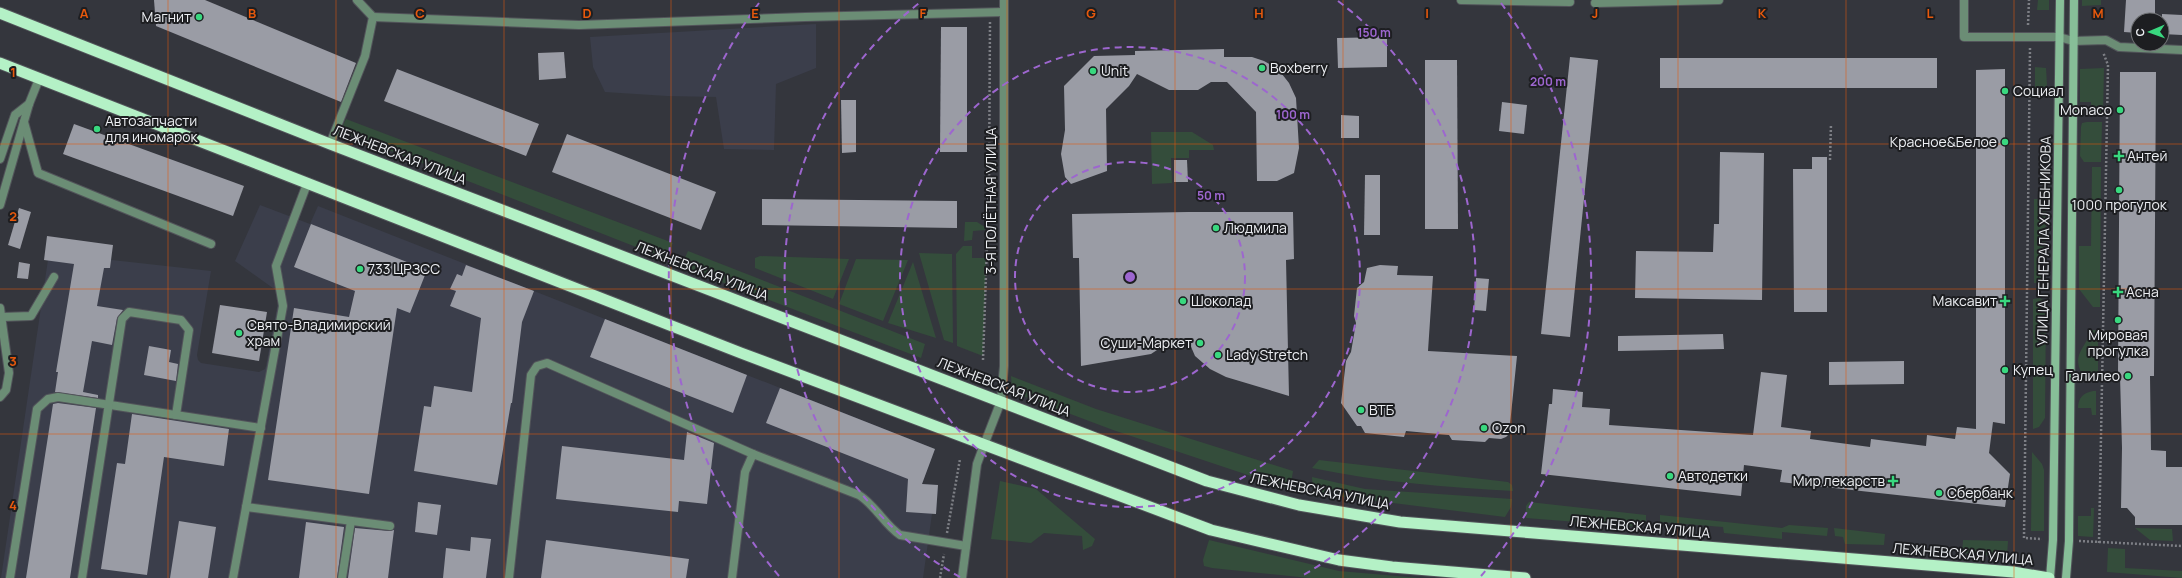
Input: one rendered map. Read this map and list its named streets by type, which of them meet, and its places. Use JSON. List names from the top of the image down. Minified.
{"streets":{"highway":["ЛЕЖНЕВСКАЯ УЛИЦА"],"main road":["УЛИЦА ГЕНЕРАЛА ХЛЕБНИКОВА"],"street":["3-Я ПОЛЁТНАЯ УЛИЦА"]},"crossings":[["ЛЕЖНЕВСКАЯ УЛИЦА","3-Я ПОЛЁТНАЯ УЛИЦА"],["ЛЕЖНЕВСКАЯ УЛИЦА","УЛИЦА ГЕНЕРАЛА ХЛЕБНИКОВА"]],"places":{"other":["Магнит","Boxberry","Unit","Социал","Monaco","Автозапчасти для иномарок","Красное&Белое","1000 прогулок","Людмила","733 ЦРЗСС","Шоколад","Мировая прогулка","Свято-Владимирский храм","Суши-Маркет","Lady Stretch","Купец","Галилео","ВТБ","Ozon","Автодетки","Сбербанк"],"health":["Антей","Асна","Максавит","Мир лекарств"]},"north":"left","grid":{"columns":["A","B","C","D","E","F","G","H","I","J","K","L","M"],"rows":["1","2","3","4"]},"rings":["150 m","200 m","100 m","50 m"]}
